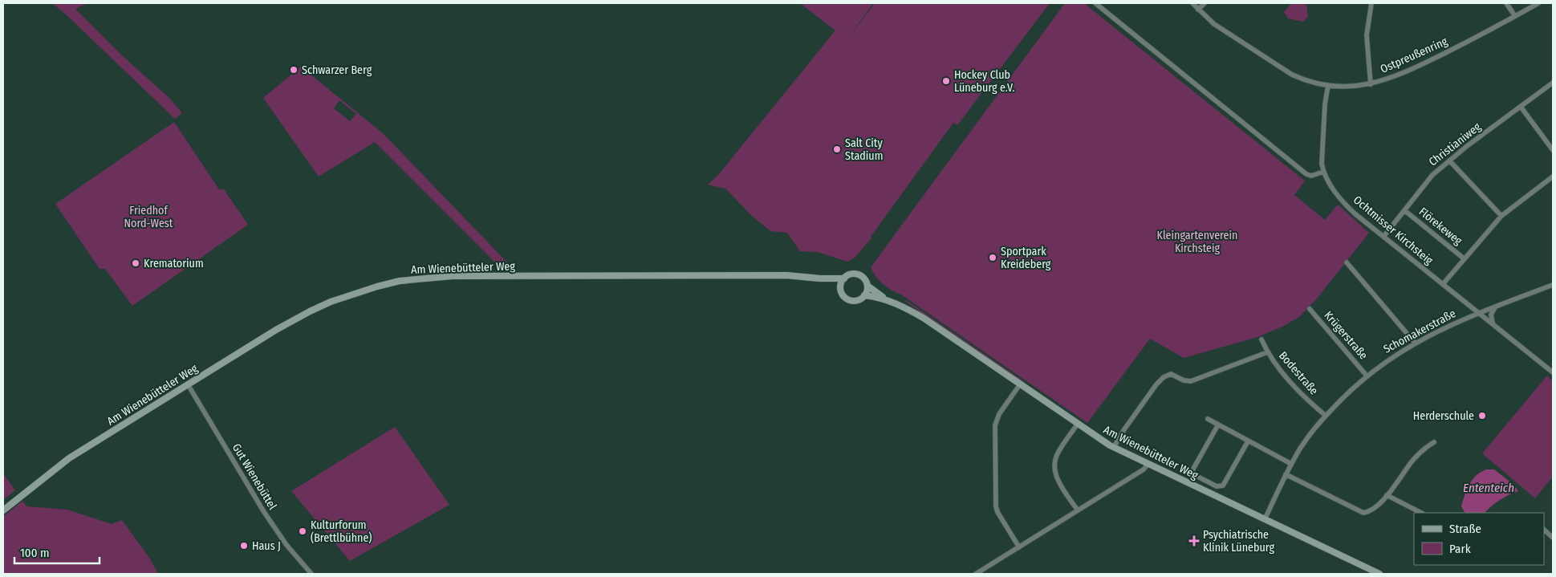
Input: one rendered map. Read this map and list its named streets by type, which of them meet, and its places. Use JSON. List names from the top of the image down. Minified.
{"streets":{"street":["Ostpreußenring","Christianiweg","Flörekeweg","Ochtmisser Kirchsteig","Am Wienebütteler Weg","Schomakerstraße","Krügerstraße","Bodestraße","Gut Wienebüttel"]},"crossings":[["Christianiweg","Flörekeweg"],["Christianiweg","Ochtmisser Kirchsteig"],["Ochtmisser Kirchsteig","Schomakerstraße"],["Am Wienebütteler Weg","Schomakerstraße"],["Am Wienebütteler Weg","Gut Wienebüttel"],["Schomakerstraße","Krügerstraße"],["Schomakerstraße","Bodestraße"]],"water":["Ententeich"],"parks":["Friedhof Nord-West","Kleingartenverein Kirchsteig"],"places":{"other":["Schwarzer Berg","Hockey Club Lüneburg e.V.","Salt City Stadium","Sportpark Kreideberg","Krematorium","Herderschule","Kulturforum (Brettlbühne)","Haus J"],"health":["Psychiatrische Klinik Lüneburg"]},"legend":["Straße","Park"],"scale_bar":"100 m"}
